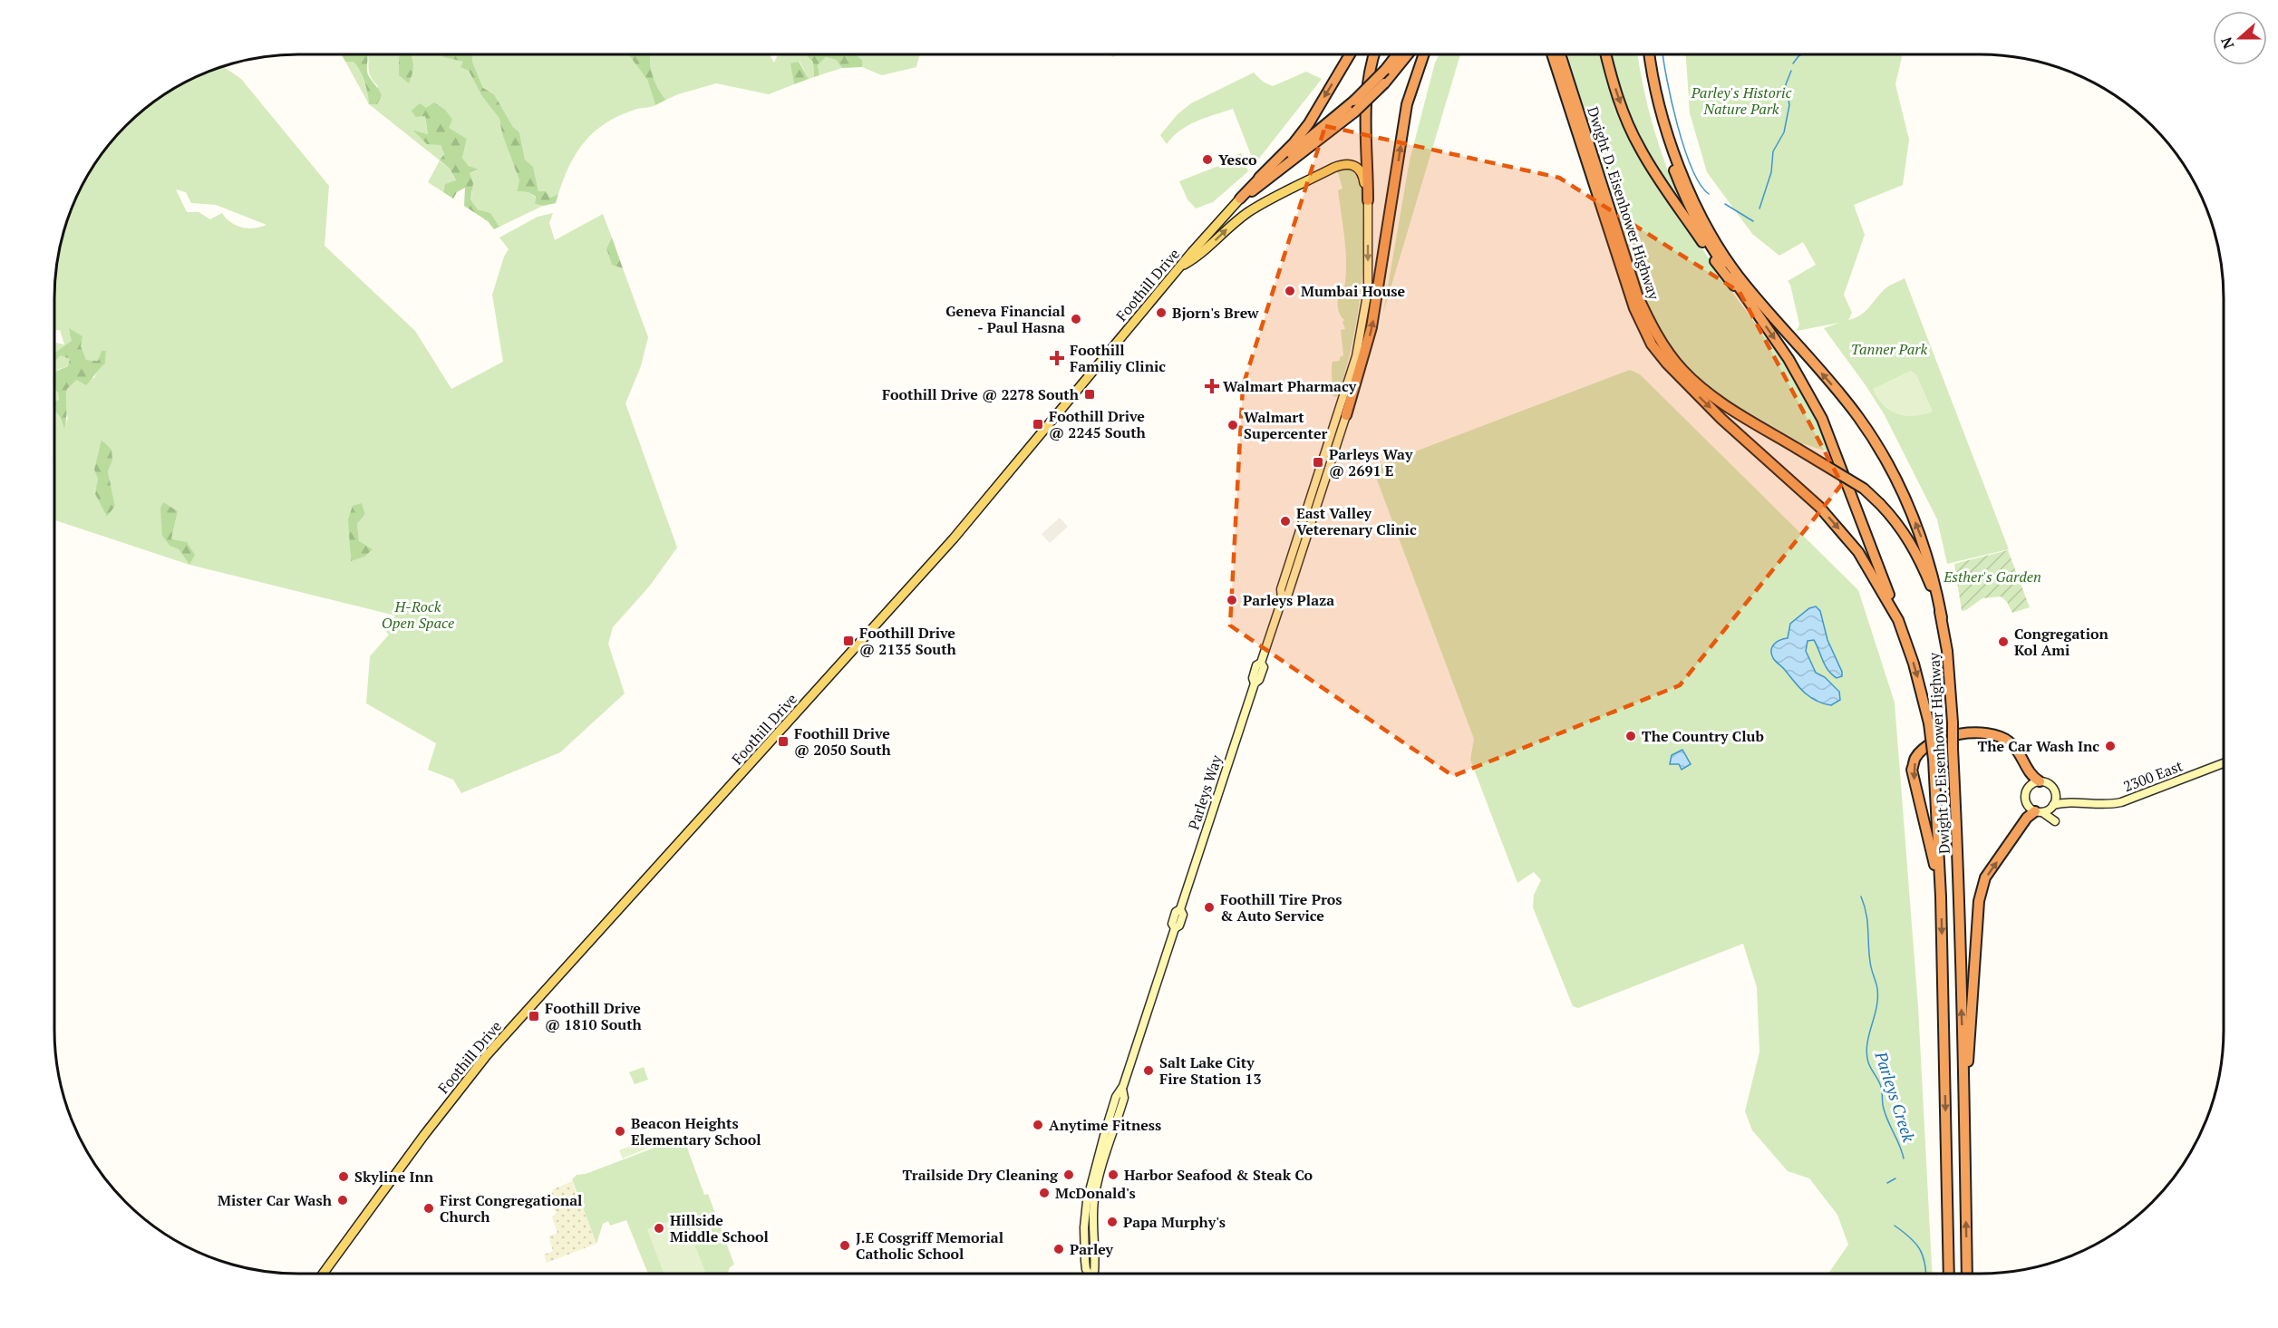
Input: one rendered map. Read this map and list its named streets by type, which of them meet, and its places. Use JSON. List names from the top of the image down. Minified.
{"streets":{"highway":["Dwight D. Eisenhower Highway"],"main road":["Foothill Drive","2300 East","Parleys Way"]},"water":["Parleys Creek"],"parks":["Parley's Historic Nature Park","Tanner Park","Esther's Garden","H-Rock Open Space"],"places":{"other":["Yesco","Mumbai House","Bjorn's Brew","Geneva Financial - Paul Hasna","Walmart Supercenter","East Valley Veterenary Clinic","Parleys Plaza","Congregation Kol Ami","The Country Club","The Car Wash Inc","Foothill Tire Pros & Auto Service","Salt Lake City Fire Station 13","Anytime Fitness","Beacon Heights Elementary School","Trailside Dry Cleaning","Harbor Seafood & Steak Co","Skyline Inn","McDonald's","Mister Car Wash","First Congregational Church","Papa Murphy's","Hillside Middle School","J.E Cosgriff Memorial Catholic School","Parley"],"health":["Foothill Familiy Clinic","Walmart Pharmacy"],"transit":["Foothill Drive @ 2278 South","Foothill Drive @ 2245 South","Parleys Way @ 2691 E","Foothill Drive @ 2135 South","Foothill Drive @ 2050 South","Foothill Drive @ 1810 South"]},"north":"left"}
